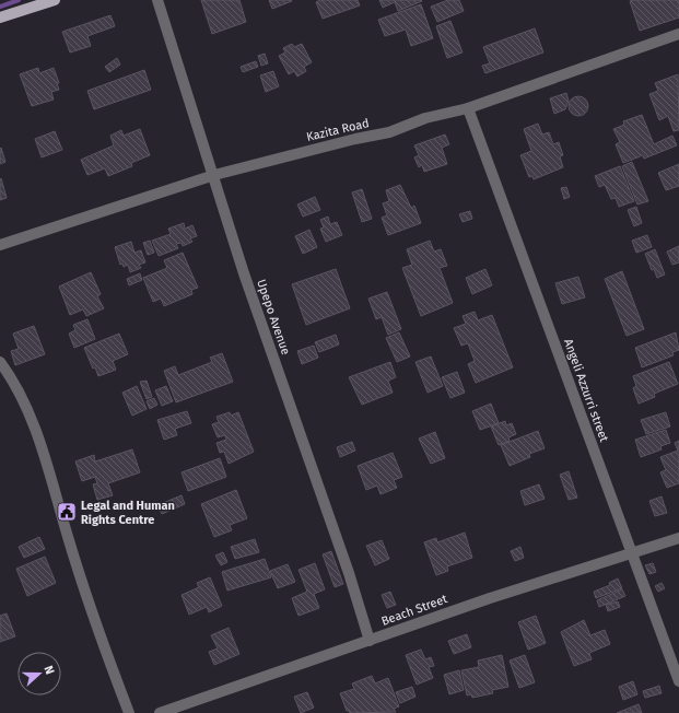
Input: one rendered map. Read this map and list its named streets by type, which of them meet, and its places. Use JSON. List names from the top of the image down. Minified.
{"streets":{"street":["Kazita Road","Upepo Avenue","Angeli Azzurri street","Beach Street"]},"crossings":[["Kazita Road","Upepo Avenue"],["Kazita Road","Angeli Azzurri street"],["Upepo Avenue","Beach Street"],["Angeli Azzurri street","Beach Street"]],"places":{"public building":["Legal and Human Rights Centre"]},"north":"right"}
